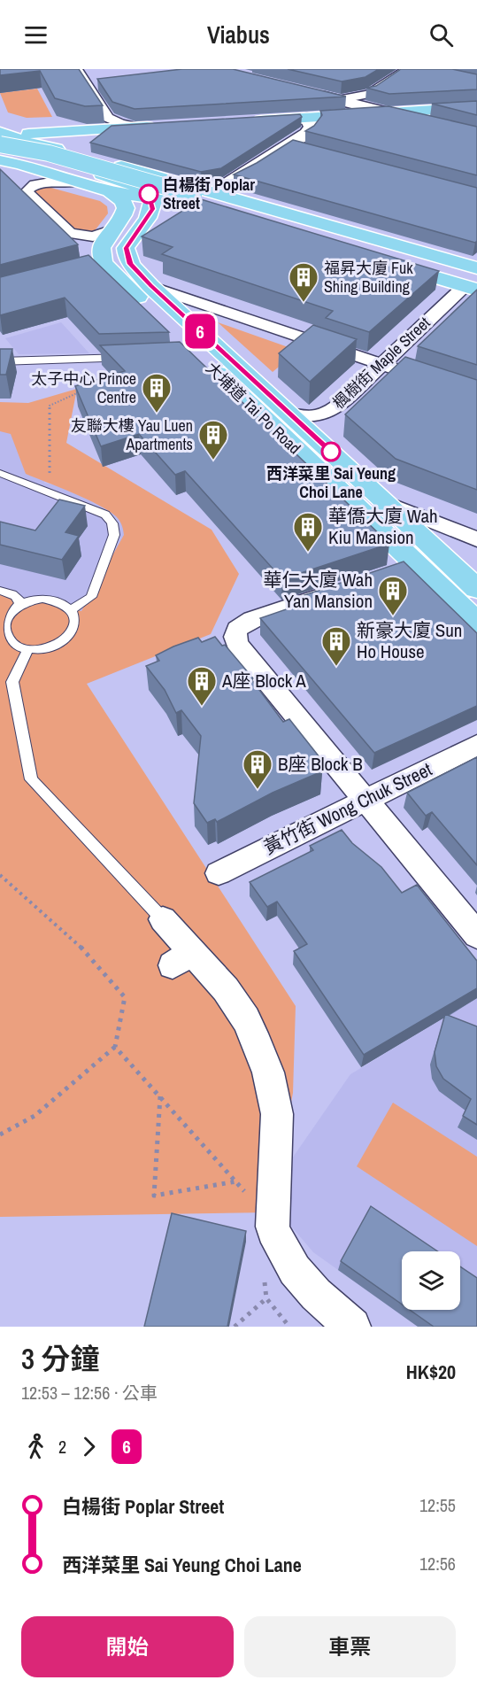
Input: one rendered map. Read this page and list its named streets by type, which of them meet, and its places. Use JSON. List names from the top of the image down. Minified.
{"streets":{"main road":["大埔道 Tai Po Road"],"street":["楓樹街 Maple Street","黃竹街 Wong Chuk Street"]},"crossings":[["楓樹街 Maple Street","大埔道 Tai Po Road"]],"places":{"other":["白楊街 Poplar Street","西洋菜里 Sai Yeung Choi Lane"],"building":["福昇大廈 Fuk Shing Building","太子中心 Prince Centre","友聯大樓 Yau Luen Apartments","華僑大廈 Wah Kiu Mansion","華仁大廈 Wah Yan Mansion","新豪大廈 Sun Ho House","A座 Block A","B座 Block B"]},"lines":["bus line 6"],"page":{"header":"Viabus","on_map":"6","heading":["3 分鐘","12:53 – 12:56 · 公車","HK$20"],"legs":["2","6"],"list":[{"name":"白楊街 Poplar Street","value":"12:55"},{"name":"西洋菜里 Sai Yeung Choi Lane","value":"12:56"}],"buttons":["開始","車票"]}}
